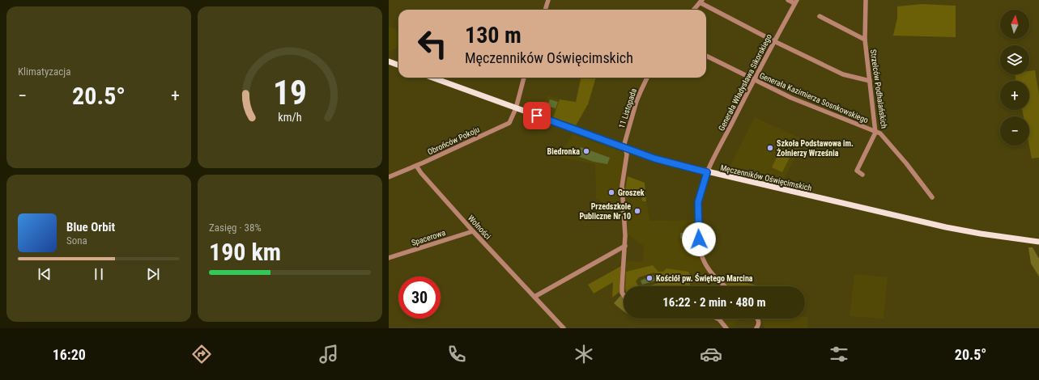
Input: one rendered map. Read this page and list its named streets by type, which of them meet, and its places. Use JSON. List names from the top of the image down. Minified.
{"streets":{"main road":["Męczenników Oświęcimskich"],"street":["Generała Władysława Sikorskiego","Strzelców Podhalańskich","Generała Kazimierza Sosnkowskiego","11 Listopada","Obrońców Pokoju","Wolności","Spacerowa"]},"crossings":[["Generała Władysława Sikorskiego","Generała Kazimierza Sosnkowskiego"],["Generała Władysława Sikorskiego","Męczenników Oświęcimskich"],["Strzelców Podhalańskich","Generała Kazimierza Sosnkowskiego"],["11 Listopada","Męczenników Oświęcimskich"],["Obrońców Pokoju","Męczenników Oświęcimskich"],["Obrońców Pokoju","Wolności"],["Wolności","Spacerowa"]],"places":["Szkoła Podstawowa im. Żołnierzy Września","Biedronka","Groszek","Przedszkole Publiczne Nr 10","Kościół pw. Świętego Marcina"],"north":"top","page":{"tile":["Klimatyzacja",["Zasięg · 38%","190 km"]],"map_buttons":["+","−"],"turn":["130 m","Męczenników Oświęcimskich"],"heat":["−","20.5°","+"],"song":["Blue Orbit","Sona"],"limit":"30","trip":"16:22 · 2 min · 480 m","tabs":["16:20","20.5°"],"gauge":["19","km/h"]}}
